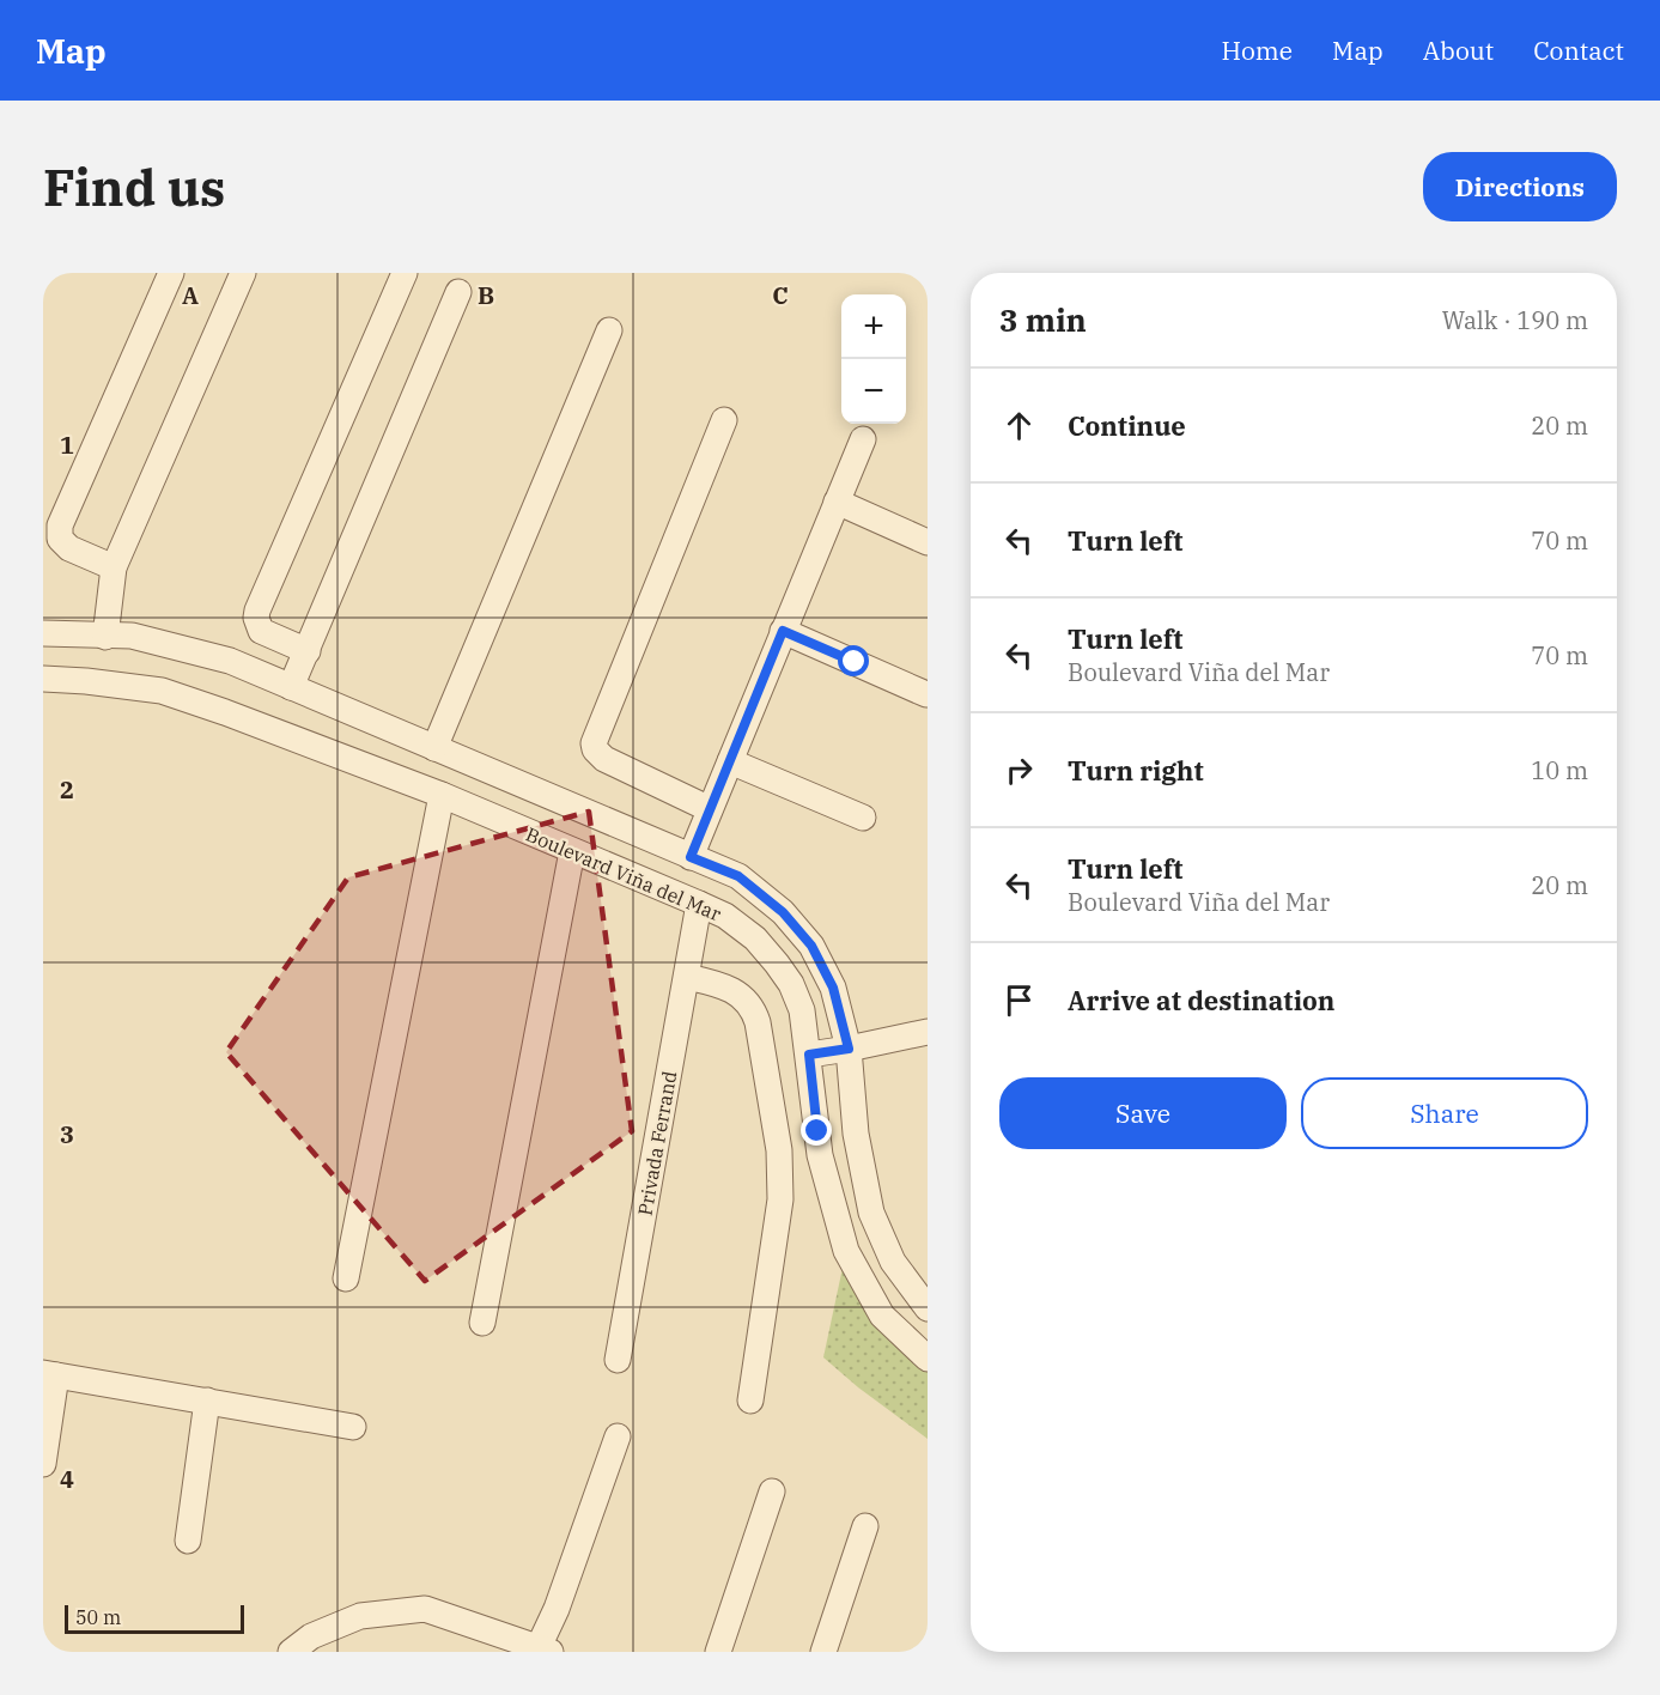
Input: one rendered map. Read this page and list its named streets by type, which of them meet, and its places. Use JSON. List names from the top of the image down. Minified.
{"streets":{"street":["Boulevard Viña del Mar","Privada Ferrand"]},"crossings":[["Boulevard Viña del Mar","Privada Ferrand"]],"scale_bar":"50 m","page":{"header":"Map","nav":["Home","Map","About","Contact"],"buttons":["Directions",["Save","Share"]],"title":"Find us","heading":["3 min","Walk · 190 m"],"map_buttons":["+","−"],"list":[["Continue","20 m"],["Turn left","70 m"],["Turn left","Boulevard Viña del Mar","70 m"],["Turn right","10 m"],["Turn left","Boulevard Viña del Mar","20 m"],"Arrive at destination"],"scale":"50 m"},"grid":{"columns":["A","B","C"],"rows":["1","2","3","4"]}}
